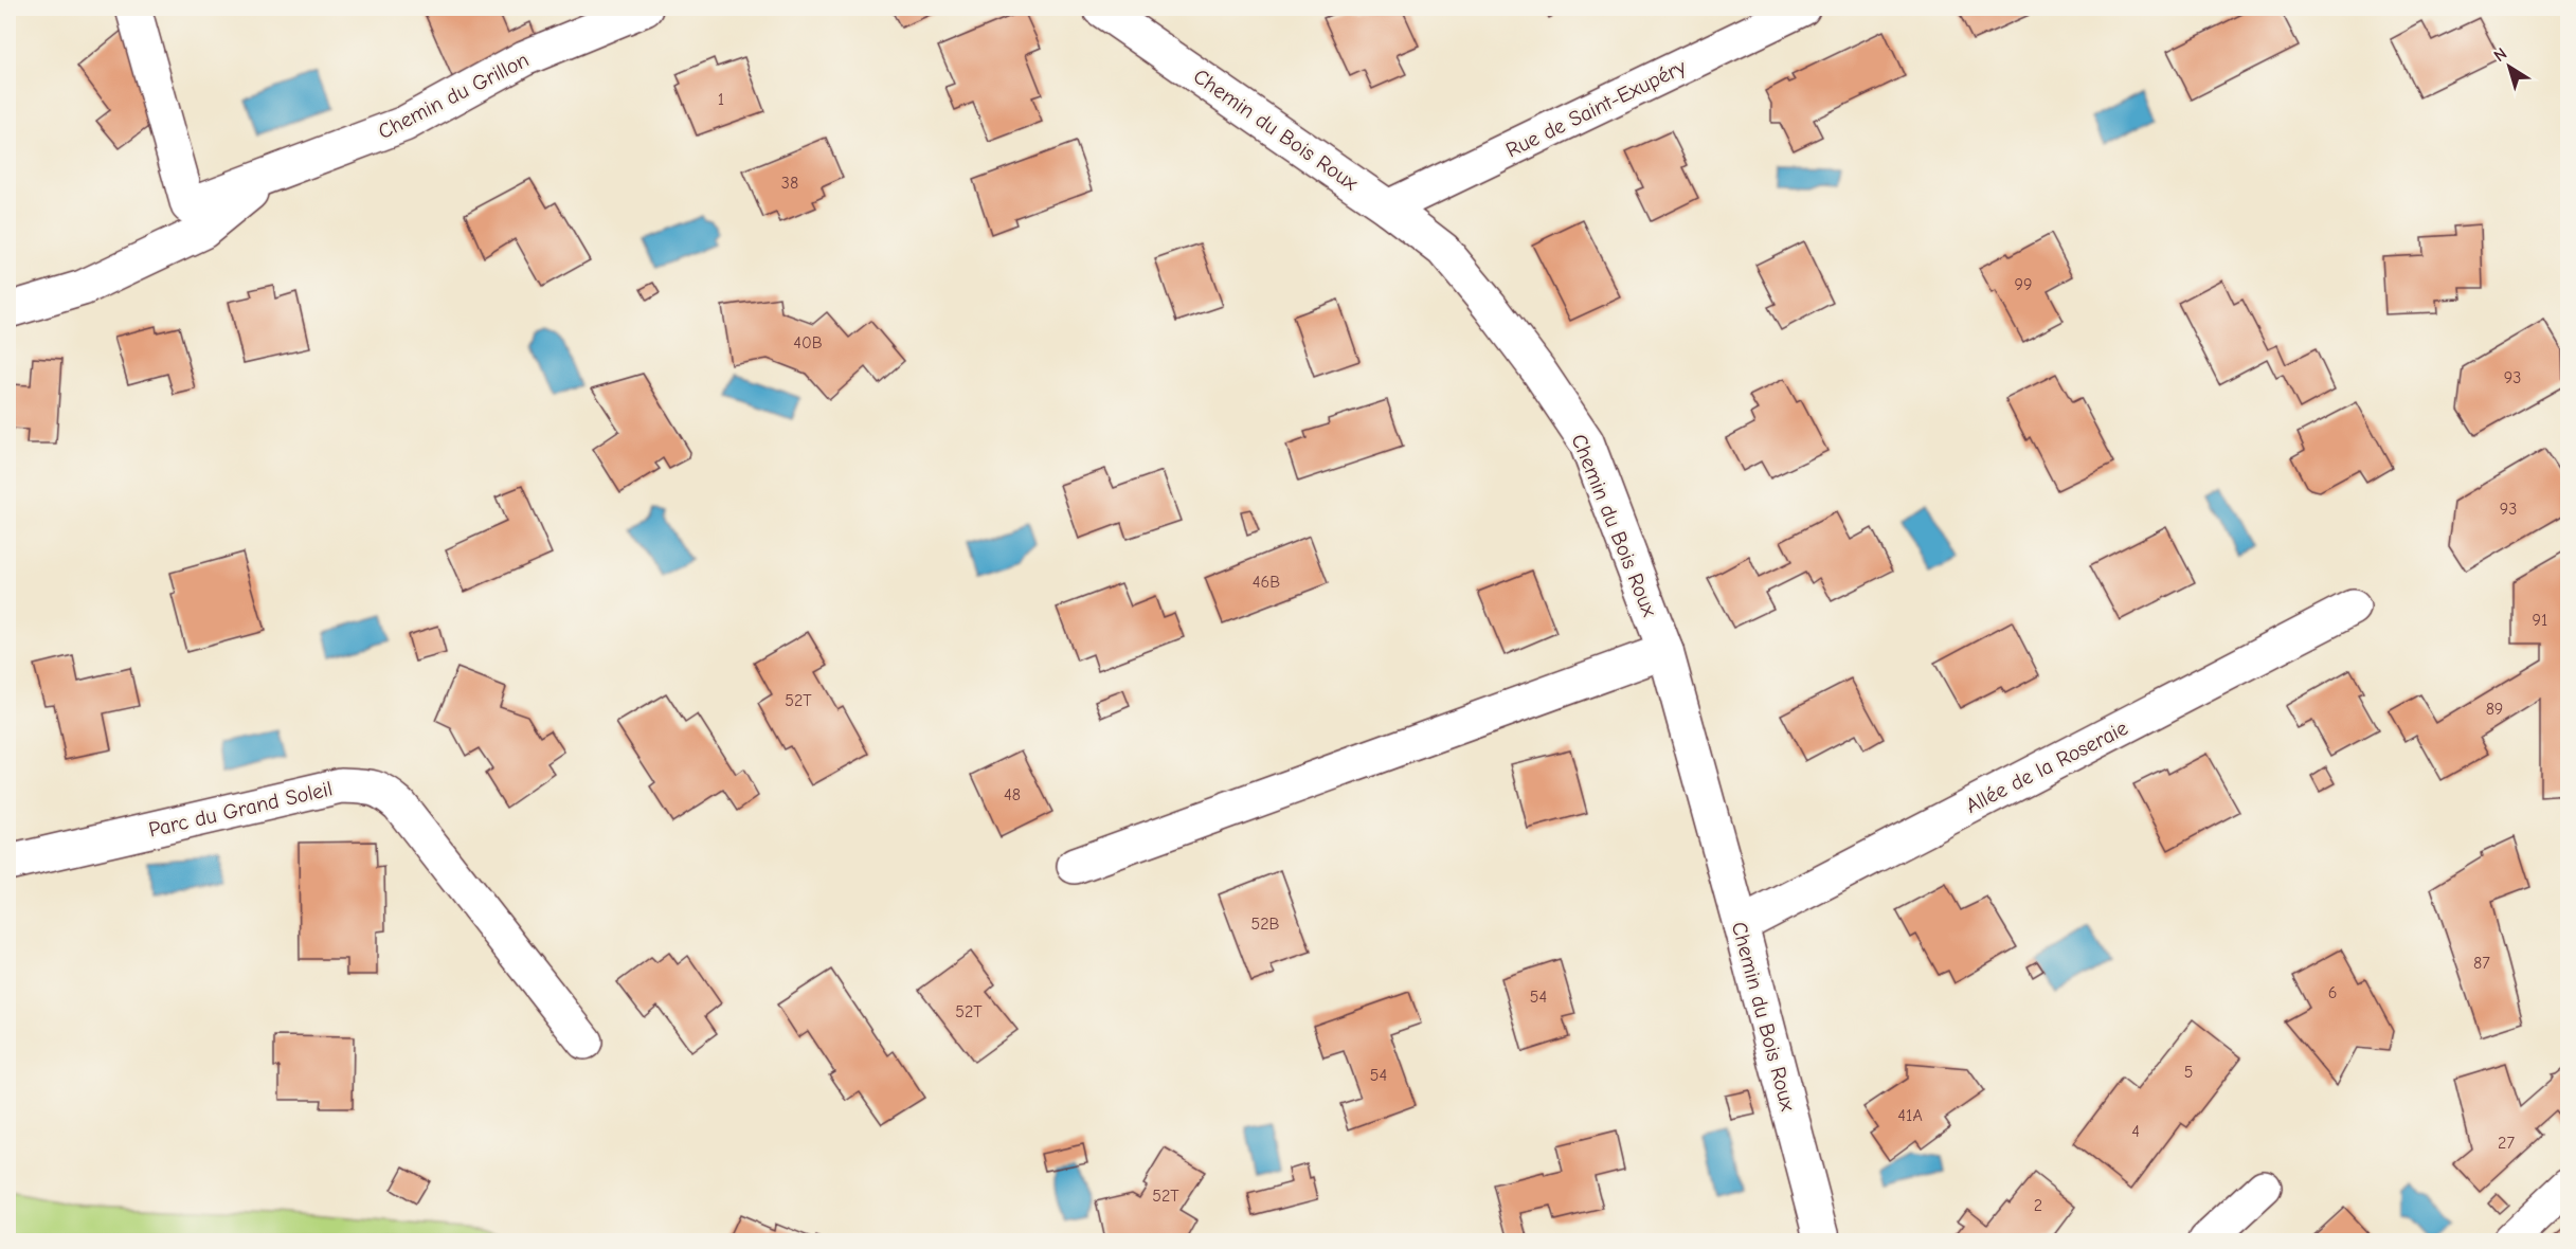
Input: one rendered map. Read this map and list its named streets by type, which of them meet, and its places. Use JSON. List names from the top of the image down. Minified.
{"streets":{"street":["Chemin du Grillon","Rue de Saint-Exupéry","Chemin du Bois Roux","Allée de la Roseraie","Parc du Grand Soleil"]},"crossings":[["Rue de Saint-Exupéry","Chemin du Bois Roux"],["Chemin du Bois Roux","Allée de la Roseraie"]],"house_numbers":["1","38","99","40B","93","93","46B","91","52T","89","48","52B","87","6","54","52T","5","54","41A","4","27","52T","2"],"north":"top left"}
